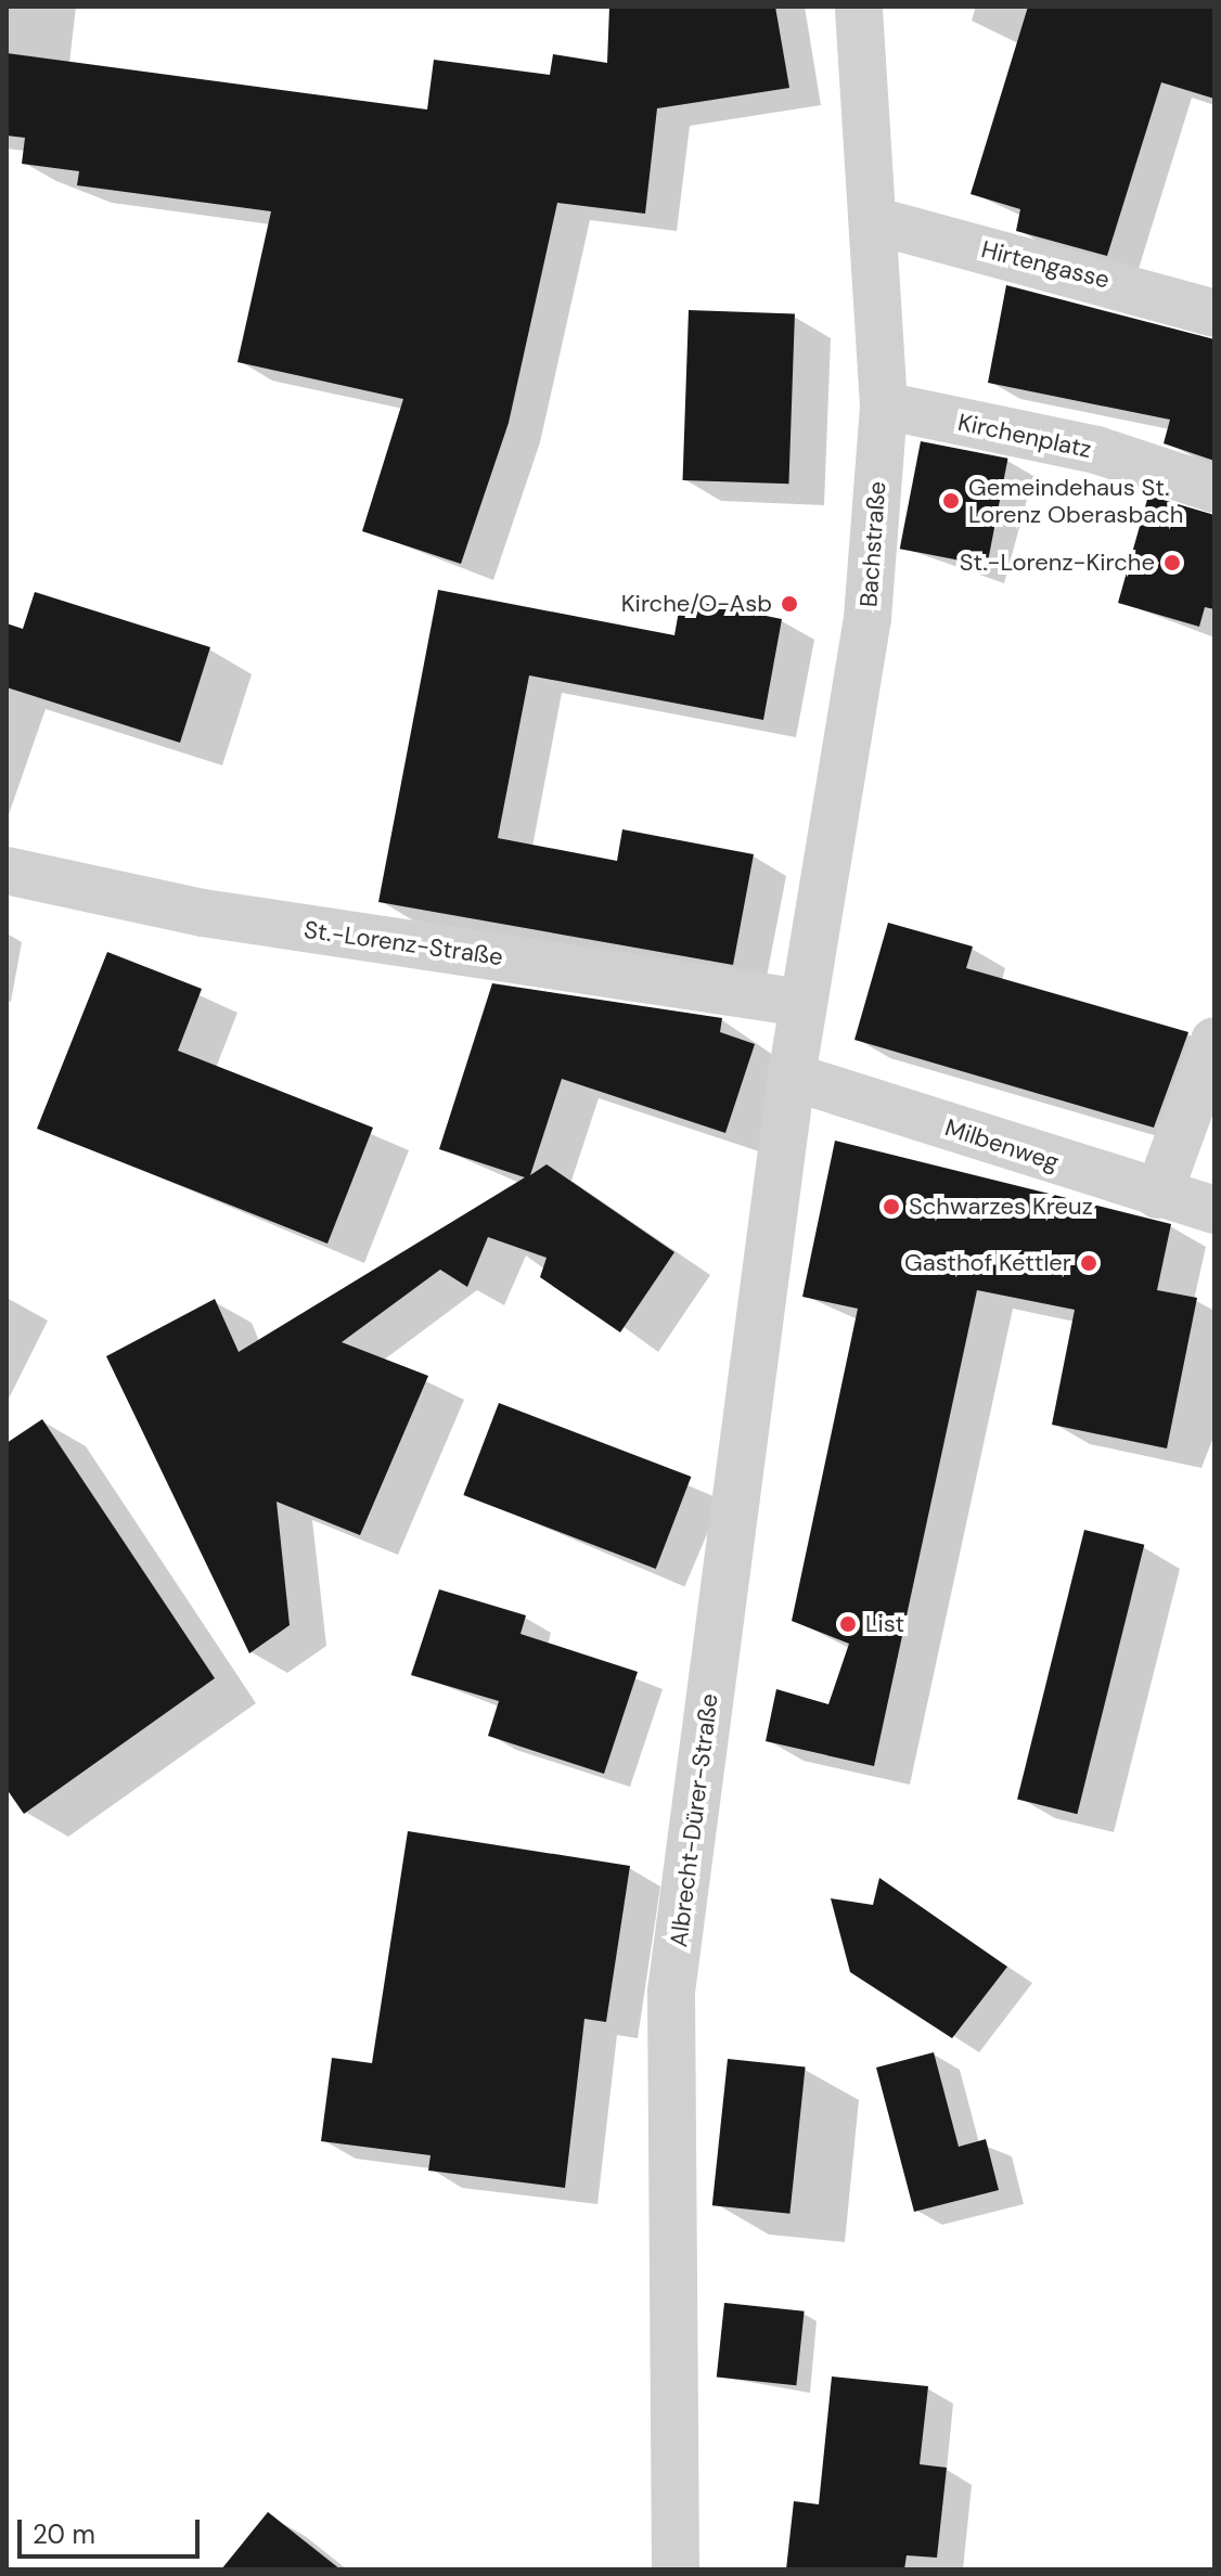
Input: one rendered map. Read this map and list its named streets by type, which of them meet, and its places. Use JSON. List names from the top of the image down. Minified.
{"streets":{"street":["Hirtengasse","Kirchenplatz","Bachstraße","St.-Lorenz-Straße","Milbenweg","Albrecht-Dürer-Straße"]},"crossings":[["Hirtengasse","Bachstraße"],["Kirchenplatz","Bachstraße"],["Bachstraße","St.-Lorenz-Straße"],["Bachstraße","Milbenweg"],["Bachstraße","Albrecht-Dürer-Straße"],["Milbenweg","Albrecht-Dürer-Straße"]],"places":["Gemeindehaus St. Lorenz Oberasbach","St.-Lorenz-Kirche","Kirche/O-Asb","Schwarzes Kreuz","Gasthof Kettler","List"],"scale_bar":"20 m"}
